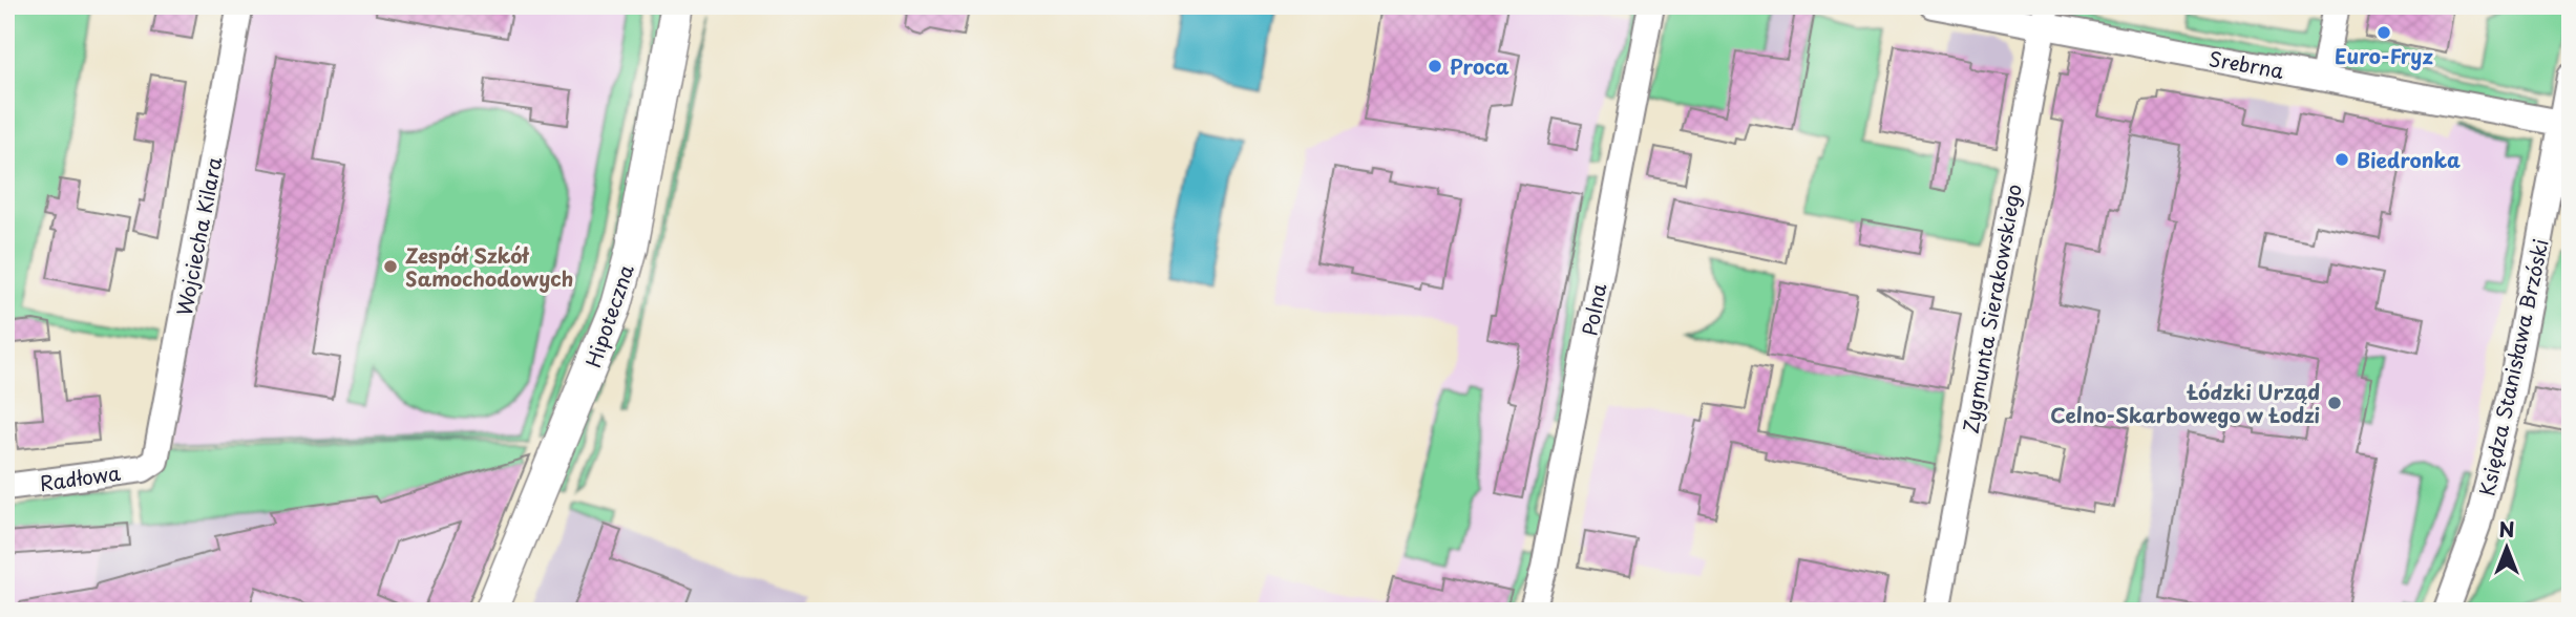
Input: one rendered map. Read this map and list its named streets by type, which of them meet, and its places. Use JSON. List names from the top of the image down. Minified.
{"streets":{"street":["Srebrna","Wojciecha Kilara","Zygmunta Sierakowskiego","Polna","Hipoteczna","Księdza Stanisława Brzóski","Radłowa"]},"crossings":[["Srebrna","Zygmunta Sierakowskiego"],["Srebrna","Księdza Stanisława Brzóski"],["Wojciecha Kilara","Radłowa"]],"places":["Euro-Fryz","Proca","Biedronka","Zespół Szkół Samochodowych","Łódzki Urząd Celno-Skarbowego w Łodzi"],"north":"top"}
